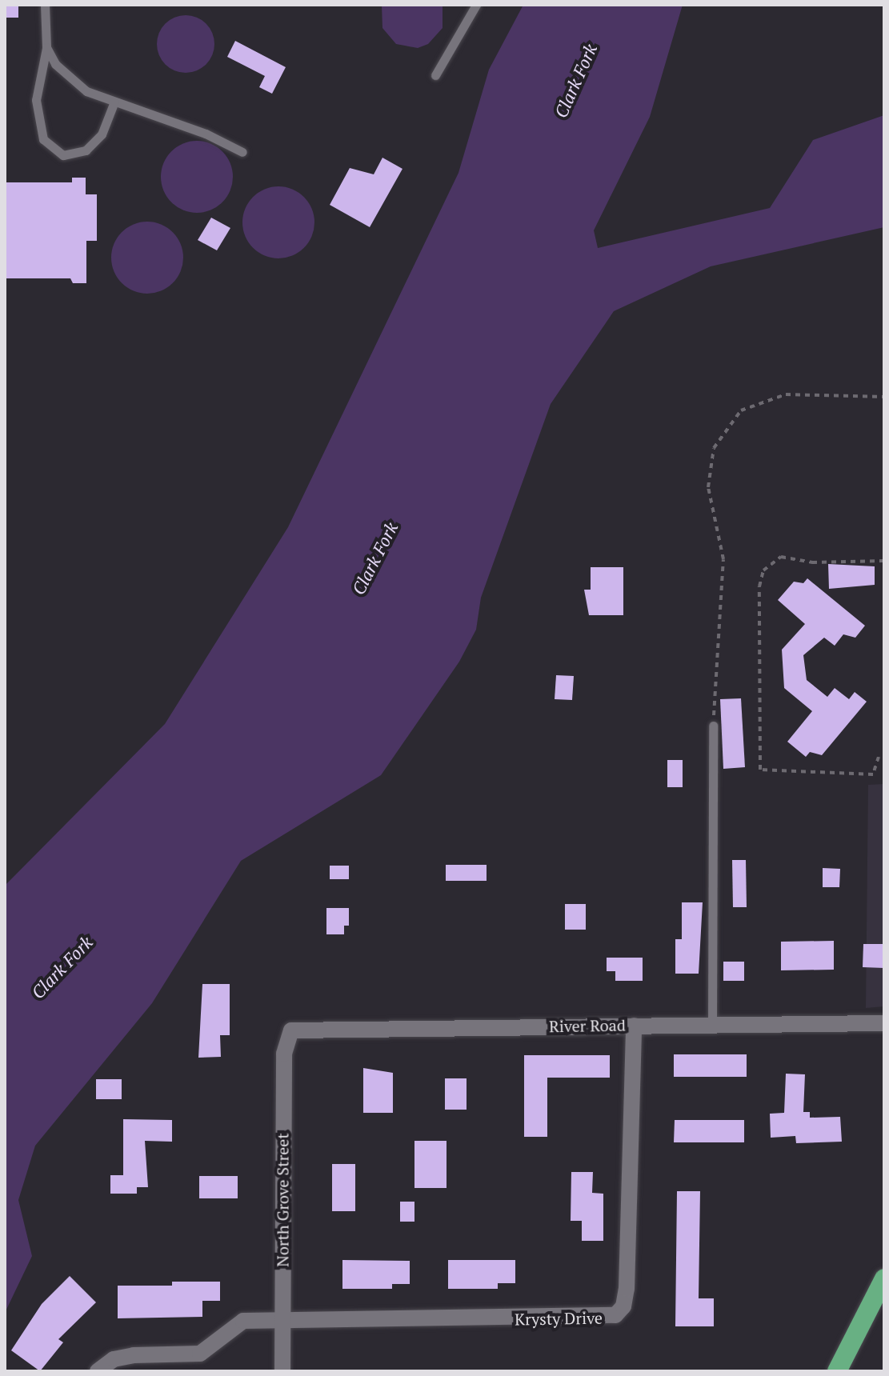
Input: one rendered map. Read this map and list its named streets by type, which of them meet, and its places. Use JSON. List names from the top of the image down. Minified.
{"streets":{"street":["River Road","North Grove Street","Krysty Drive"]},"crossings":[["River Road","North Grove Street"],["River Road","Krysty Drive"],["North Grove Street","Krysty Drive"]],"water":["Clark Fork"]}
